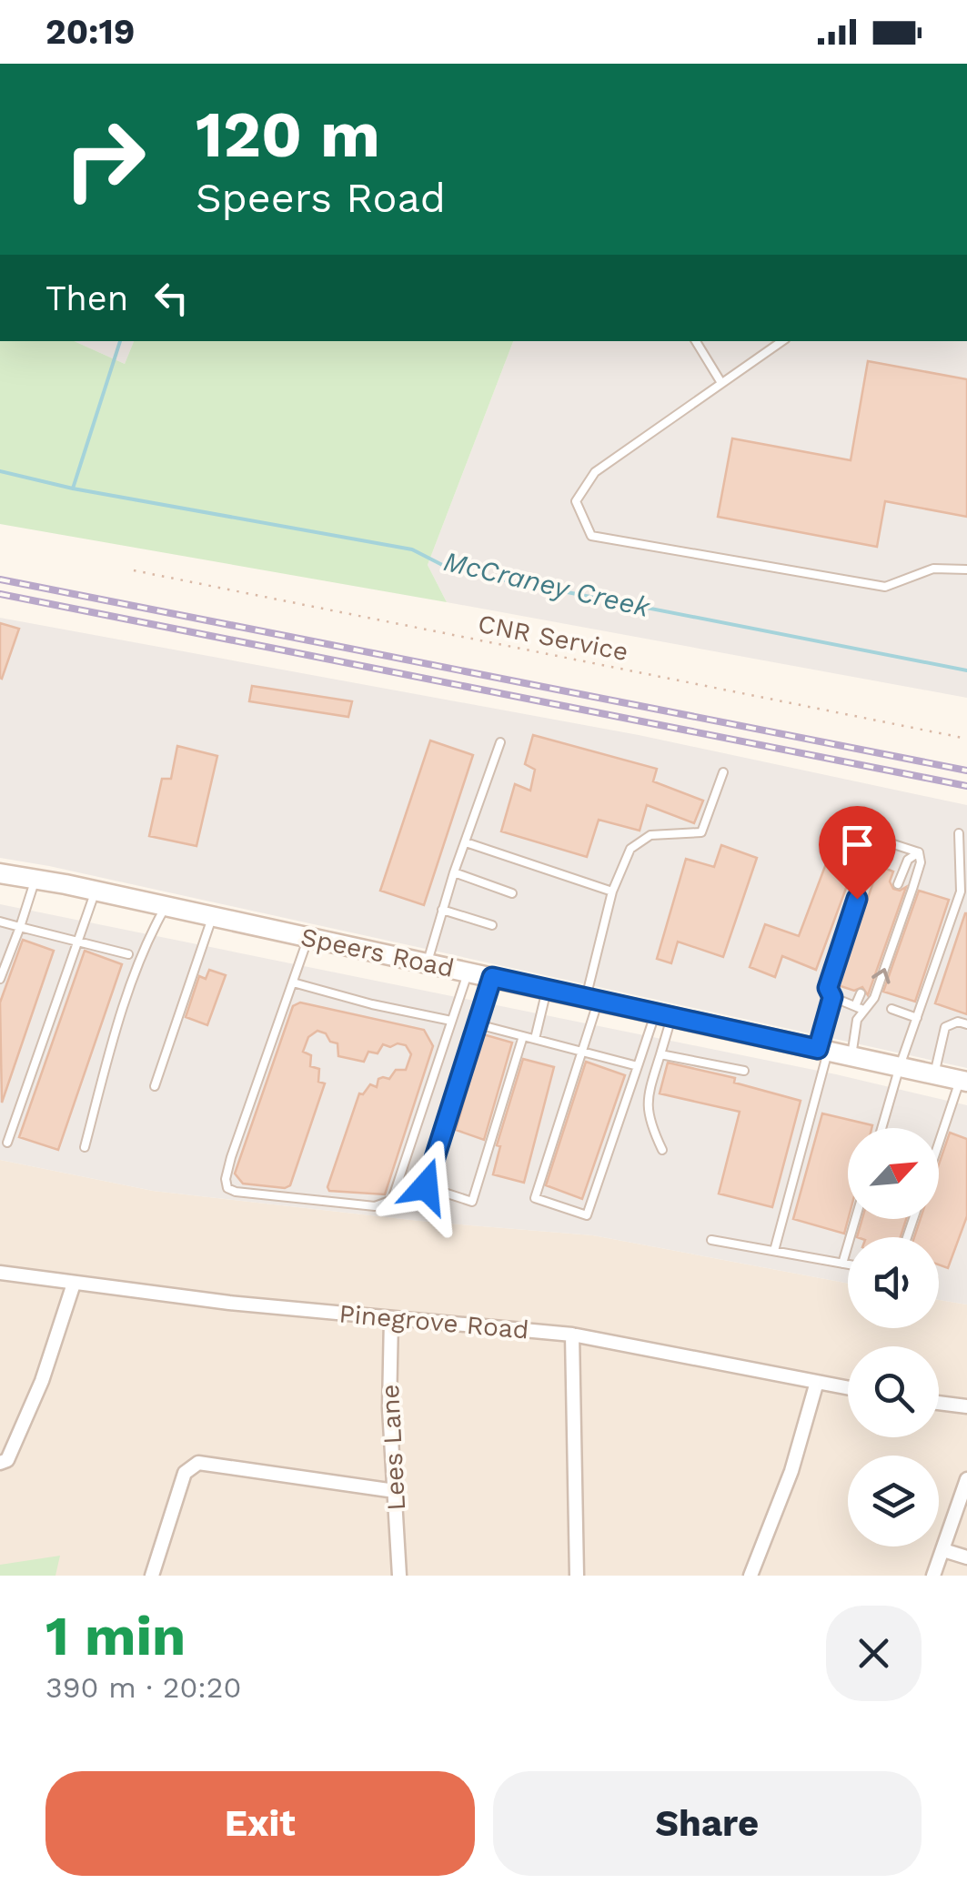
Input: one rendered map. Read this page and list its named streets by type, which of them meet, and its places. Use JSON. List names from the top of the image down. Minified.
{"streets":{"main road":["Speers Road"],"street":["Pinegrove Road","Lees Lane"],"path":["CNR Service"]},"crossings":[["Pinegrove Road","Lees Lane"]],"water":["McCraney Creek"],"north":"top right","page":{"status":"20:19","turn":["120 m","Speers Road"],"then":"Then","heading":["1 min","390 m · 20:20"],"buttons":["Exit","Share"]}}
